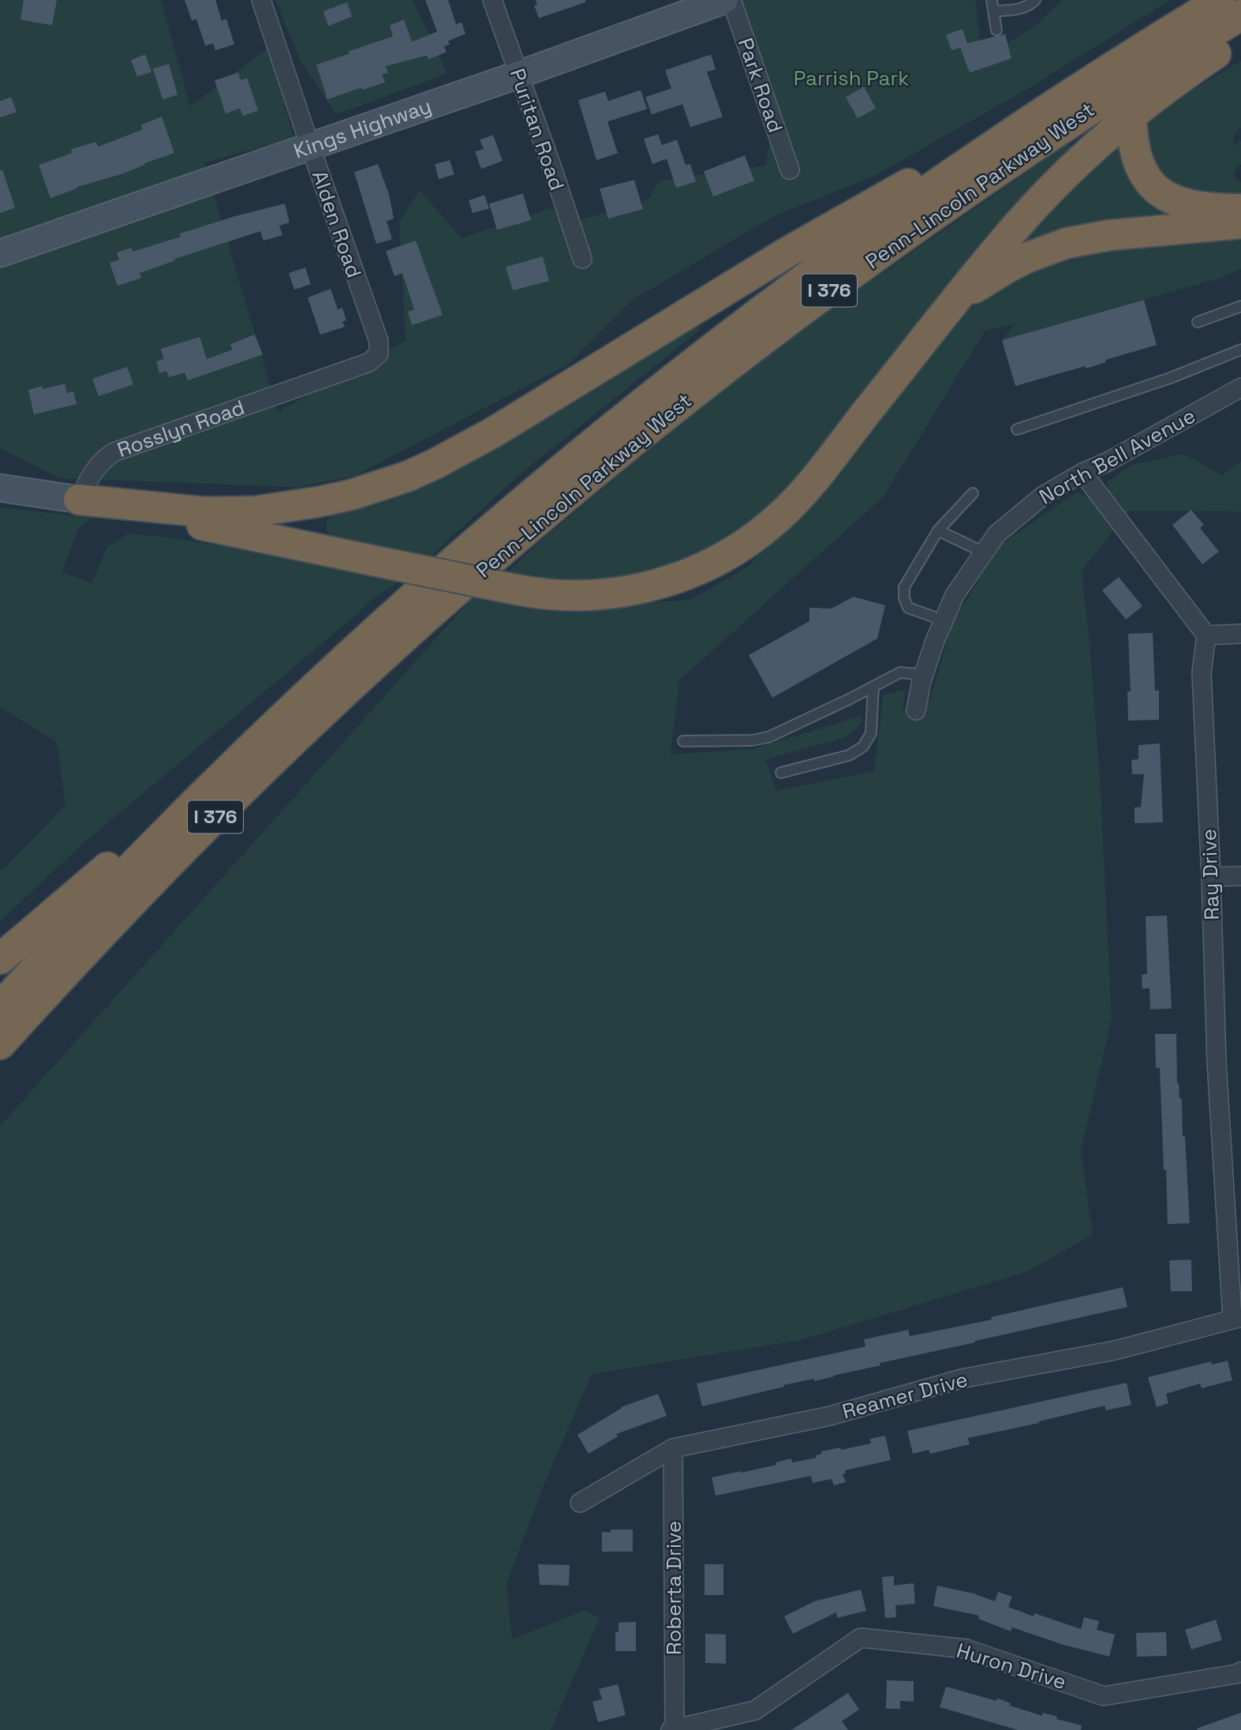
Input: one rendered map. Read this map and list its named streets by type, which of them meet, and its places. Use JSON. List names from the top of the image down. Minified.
{"streets":{"highway":["Penn-Lincoln Parkway West","I 376"],"street":["Park Road","Kings Highway","Puritan Road","Alden Road","Rosslyn Road","North Bell Avenue","Ray Drive","Reamer Drive","Roberta Drive","Huron Drive"]},"crossings":[["Kings Highway","Puritan Road"],["Kings Highway","Alden Road"],["Alden Road","Rosslyn Road"],["Ray Drive","Reamer Drive"],["Reamer Drive","Roberta Drive"],["Roberta Drive","Huron Drive"]],"parks":["Parrish Park"]}
